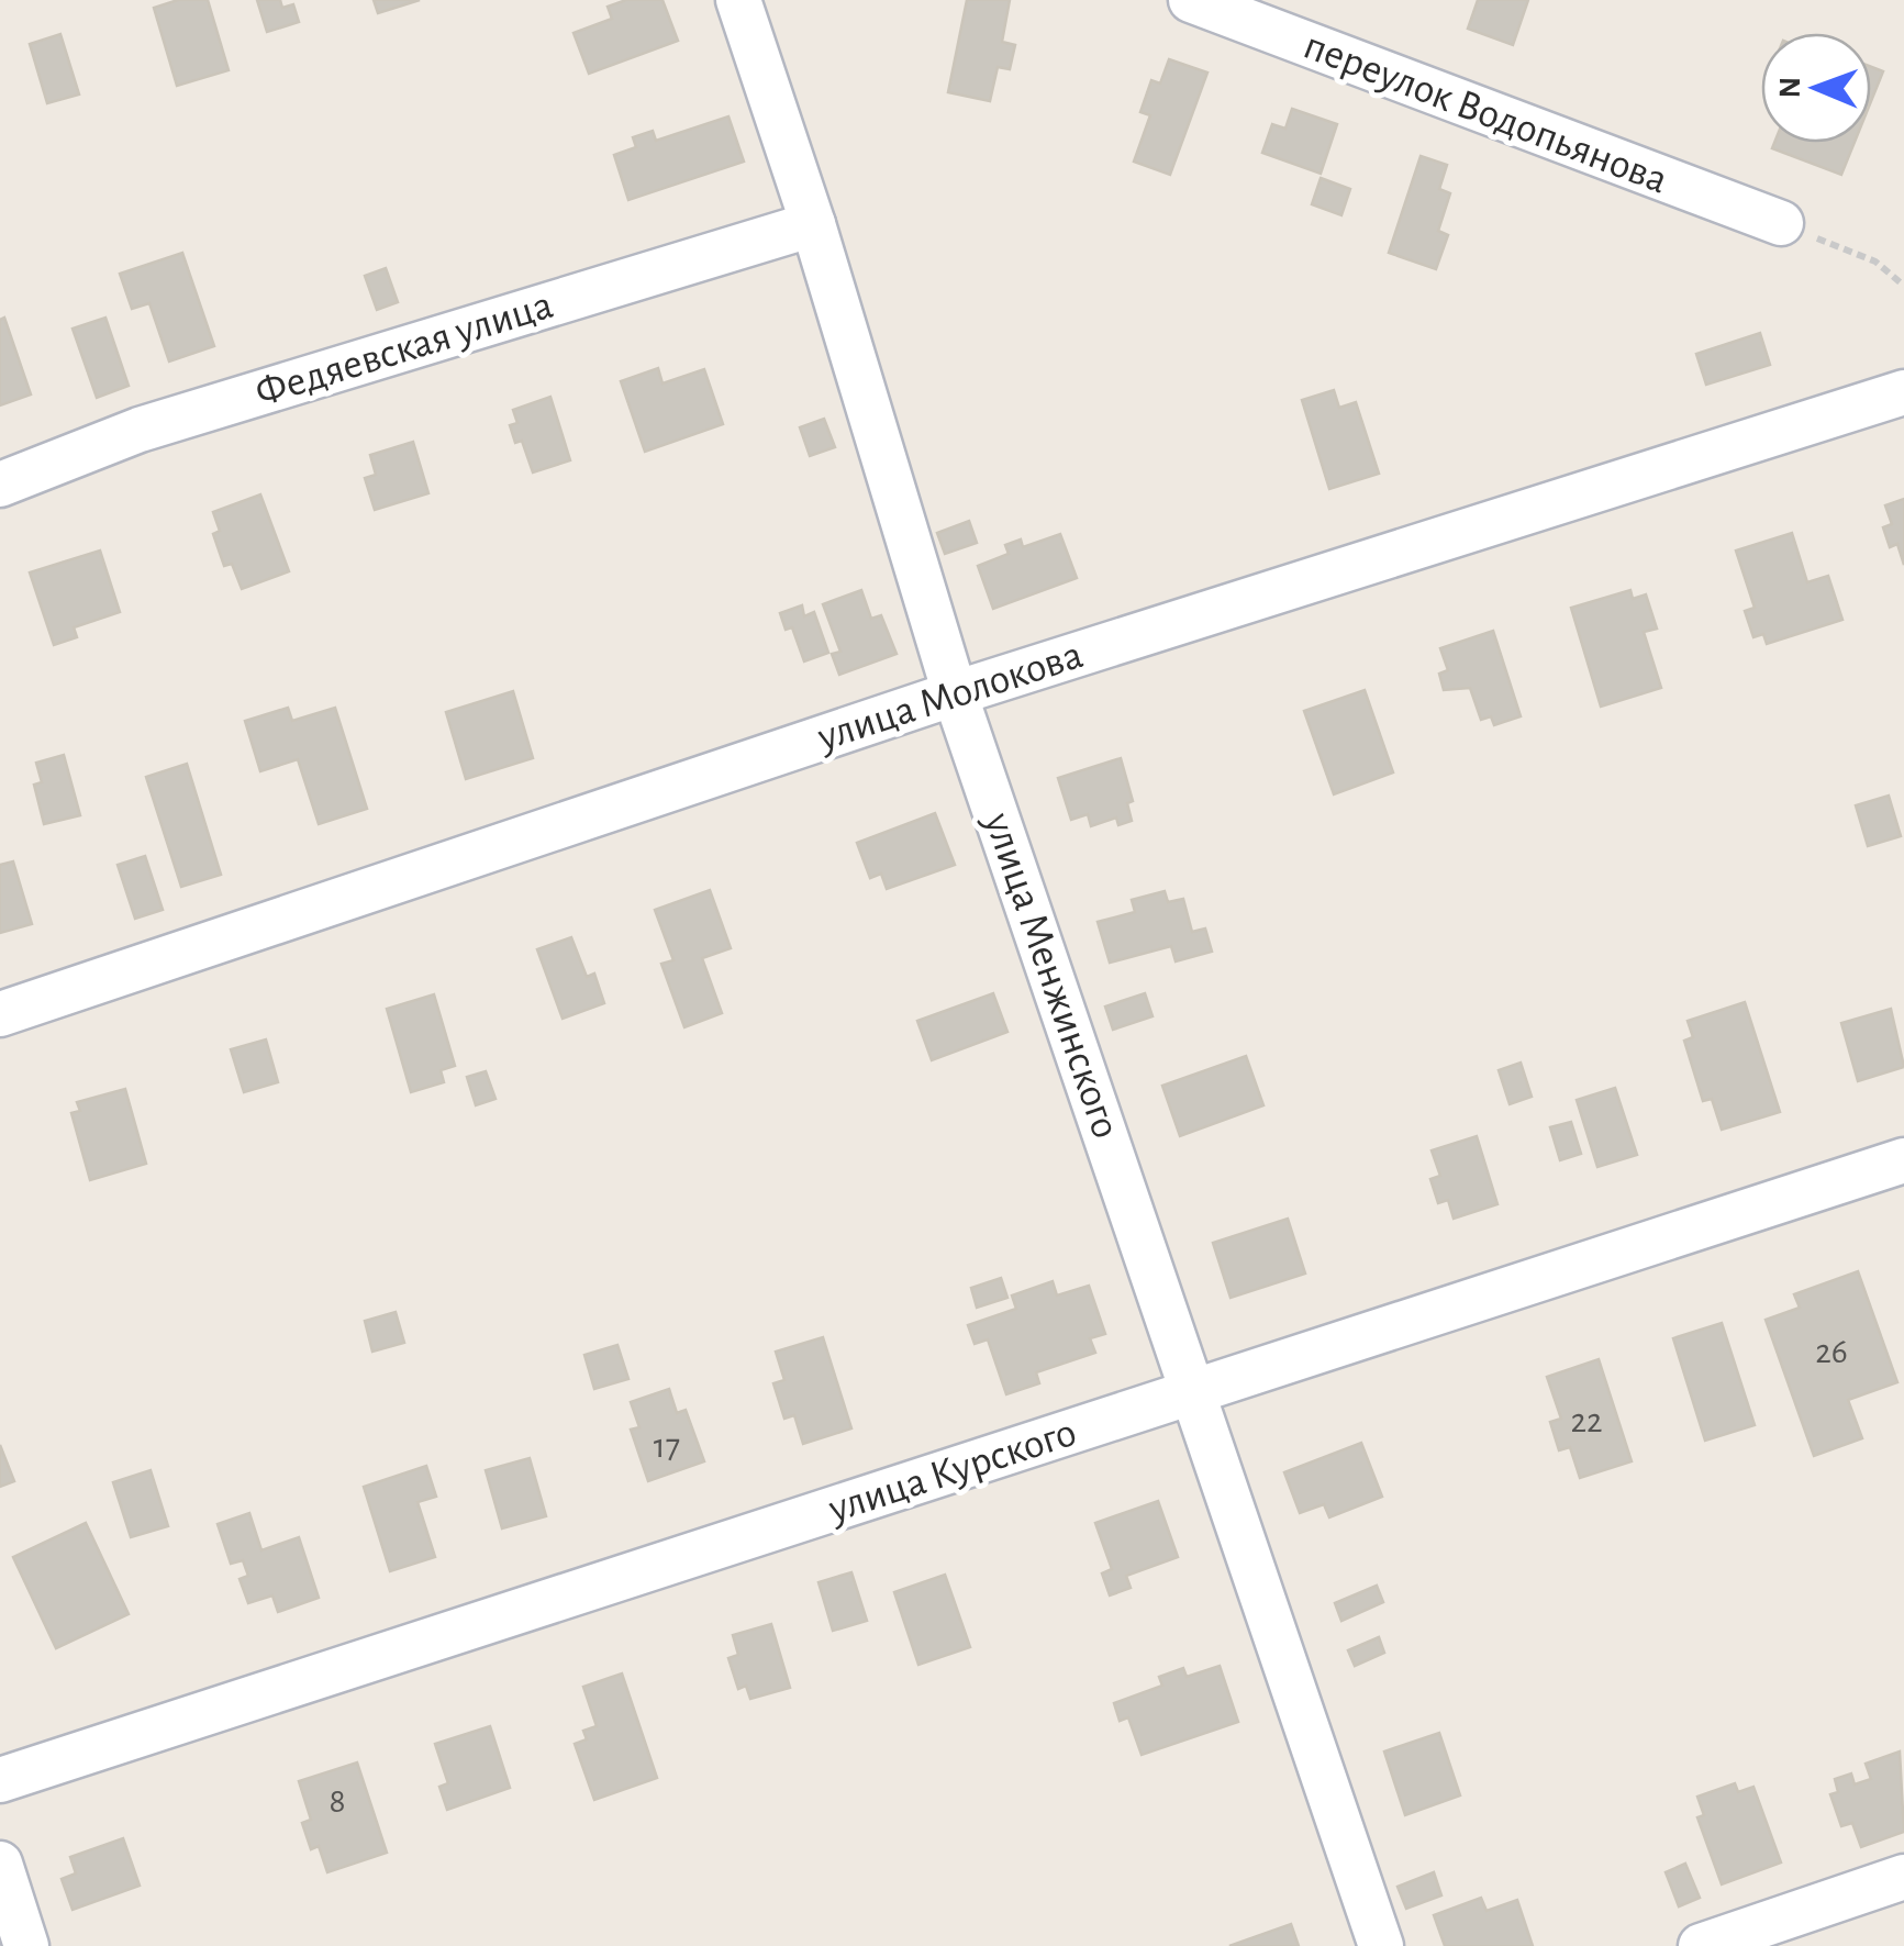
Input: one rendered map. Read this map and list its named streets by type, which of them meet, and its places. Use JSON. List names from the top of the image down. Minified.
{"streets":{"street":["переулок Водопьянова","Федяевская улица","улица Молокова","улица Менжинского","улица Курского"]},"crossings":[["Федяевская улица","улица Менжинского"],["улица Молокова","улица Менжинского"],["улица Менжинского","улица Курского"]],"house_numbers":["26","22","17","8"],"north":"left"}
